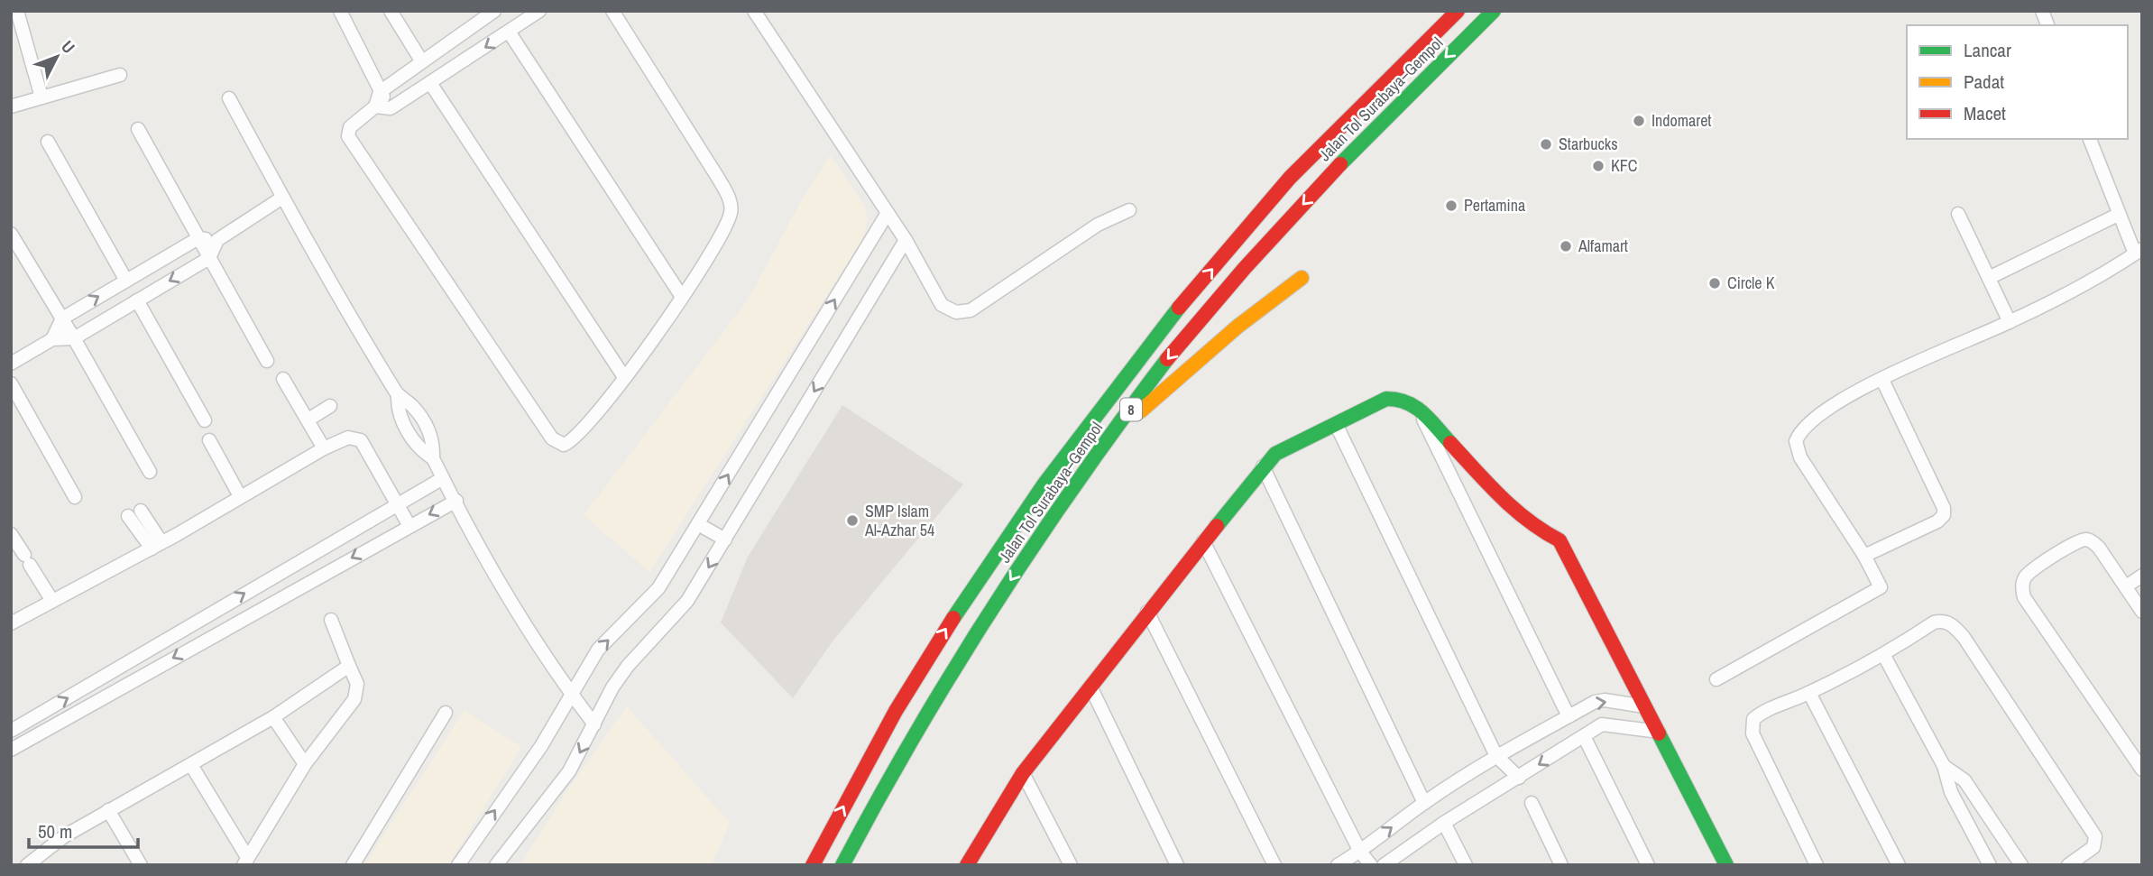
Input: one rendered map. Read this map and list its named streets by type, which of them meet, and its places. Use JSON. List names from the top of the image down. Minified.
{"streets":{"main road":["Jalan Tol Surabaya–Gempol","8"]},"places":["Indomaret","Starbucks","KFC","Pertamina","Alfamart","Circle K","SMP Islam Al-Azhar 54"],"legend":["Lancar","Padat","Macet"],"scale_bar":"50 m","north":"top right"}
